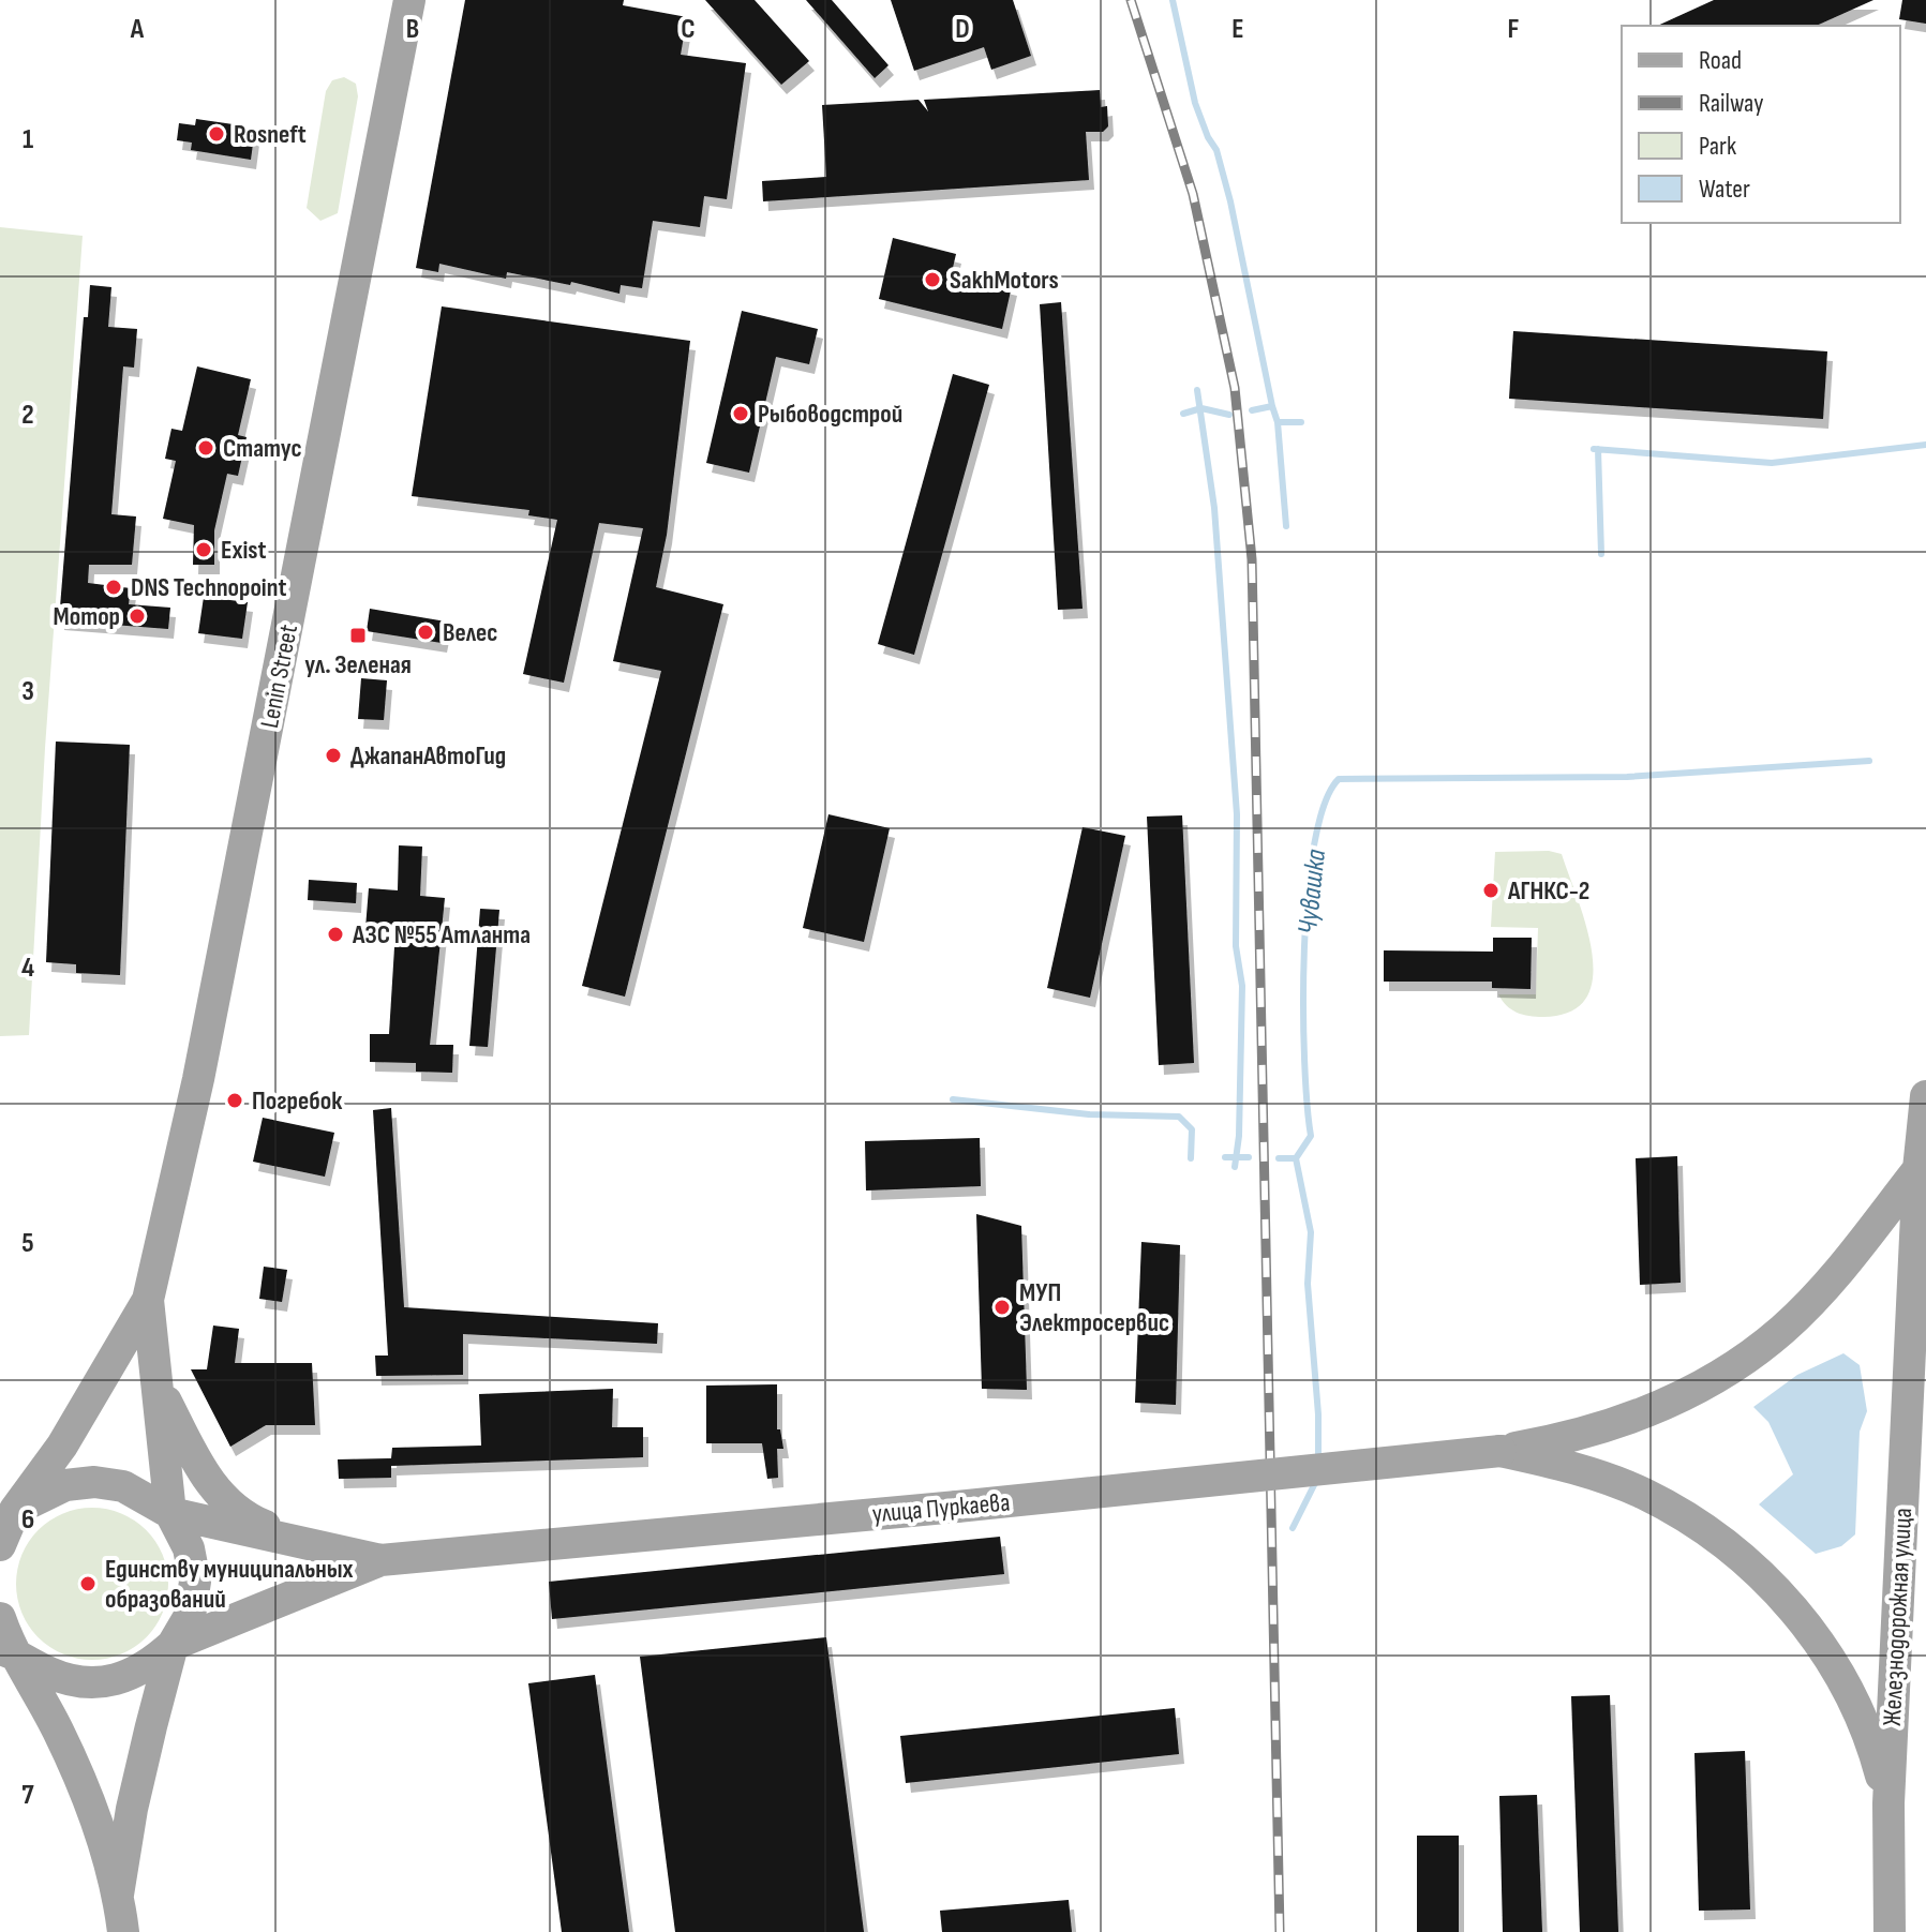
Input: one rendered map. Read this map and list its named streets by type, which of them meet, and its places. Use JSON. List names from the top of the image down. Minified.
{"streets":{"main road":["Lenin Street","улица Пуркаева","Железнодорожная улица"]},"water":["Чувашка"],"places":{"other":["Rosneft","SakhMotors","Рыбоводстрой","Статус","Exist","DNS Technopoint","Мотор","Велес","ДжапанАвтоГид","АГНКС-2","АЗС №55 Атланта","Погребок","МУП Электросервис","Единству муниципальных образований"],"transit":["ул. Зеленая"]},"legend":["Road","Railway","Park","Water"],"grid":{"columns":["A","B","C","D","E","F"],"rows":["1","2","3","4","5","6","7"]}}
